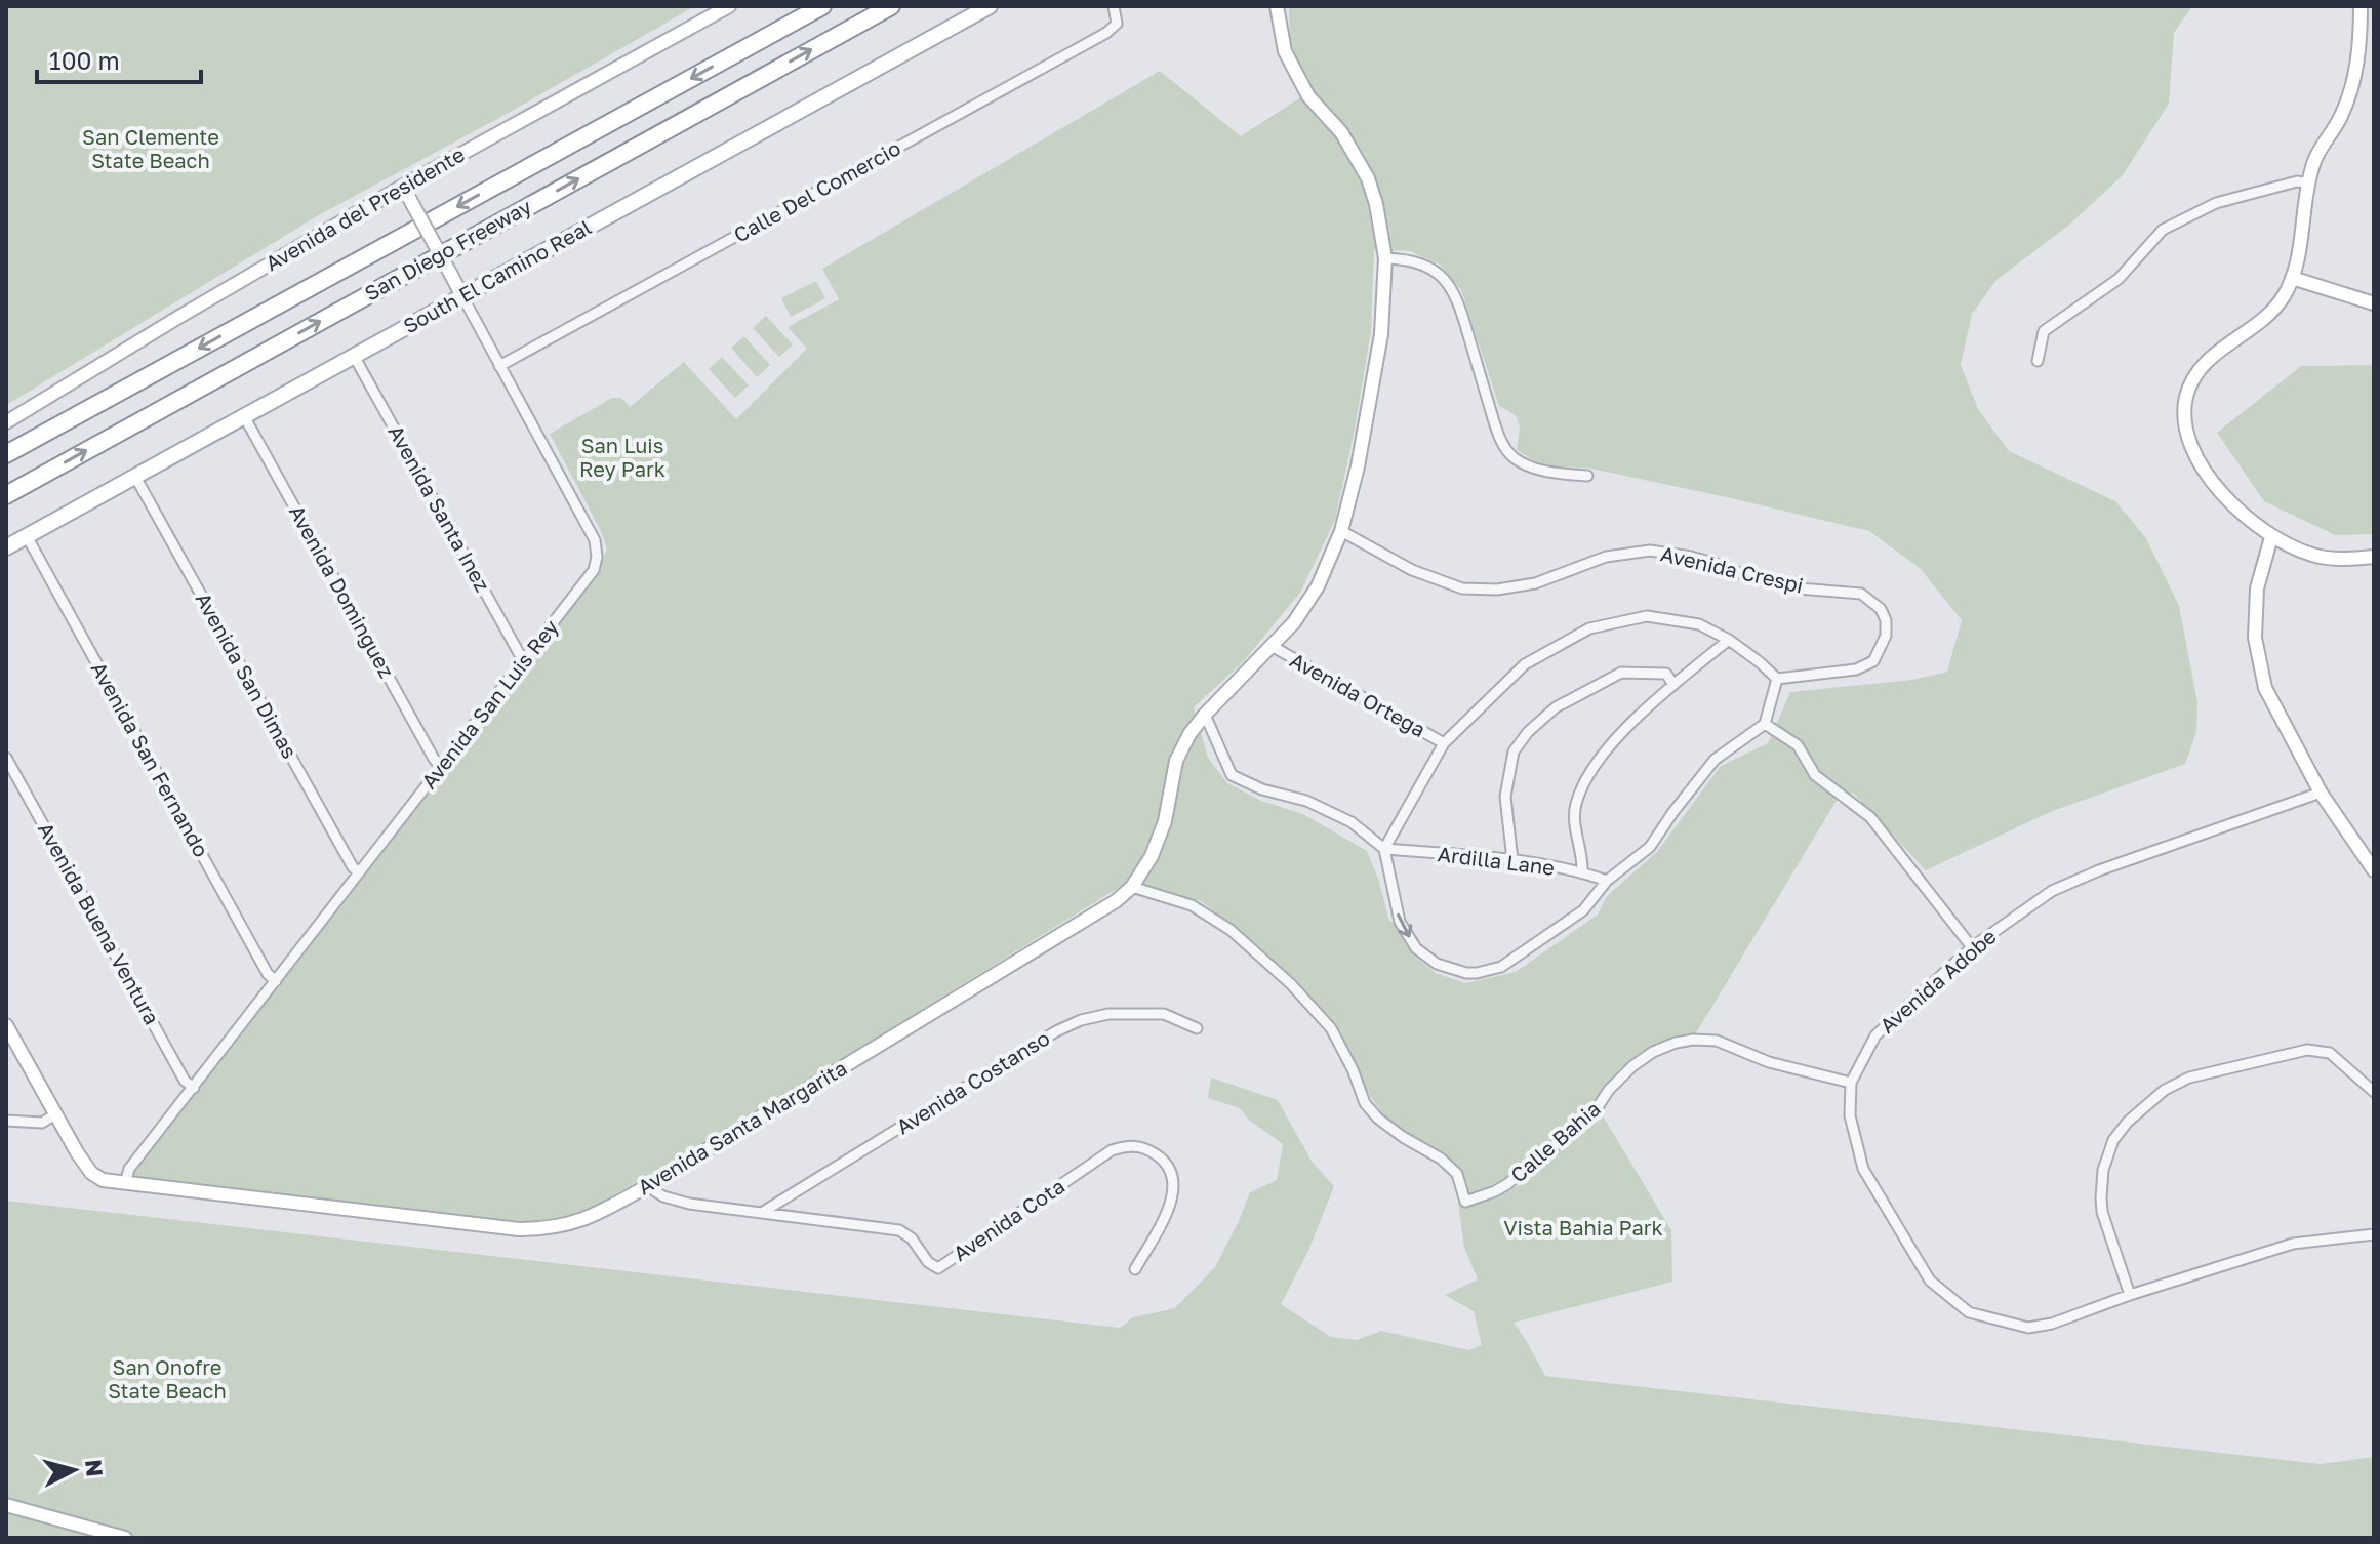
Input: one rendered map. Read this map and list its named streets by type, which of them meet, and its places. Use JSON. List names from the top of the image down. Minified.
{"streets":{"highway":["San Diego Freeway"],"main road":["South El Camino Real"],"street":["Calle Del Comercio","Avenida del Presidente","Avenida Santa Inez","Avenida Crespi","Avenida Dominguez","Avenida San Dimas","Avenida Ortega","Avenida San Luis Rey","Avenida San Fernando","Ardilla Lane","Avenida Buena Ventura","Avenida Adobe","Avenida Costanso","Avenida Santa Margarita","Calle Bahia","Avenida Cota"]},"crossings":[["Calle Del Comercio","Avenida San Luis Rey"],["Avenida del Presidente","Avenida San Luis Rey"],["South El Camino Real","Avenida Santa Inez"],["South El Camino Real","Avenida Dominguez"],["South El Camino Real","Avenida San Dimas"],["South El Camino Real","Avenida San Luis Rey"],["South El Camino Real","Avenida San Fernando"],["Avenida Santa Inez","Avenida San Luis Rey"],["Avenida Crespi","Avenida Santa Margarita"],["Avenida Dominguez","Avenida San Luis Rey"],["Avenida San Dimas","Avenida San Luis Rey"],["Avenida Ortega","Avenida Santa Margarita"],["Avenida San Luis Rey","Avenida San Fernando"],["Avenida San Luis Rey","Avenida Buena Ventura"],["Avenida San Luis Rey","Avenida Santa Margarita"],["Avenida Adobe","Calle Bahia"],["Avenida Costanso","Avenida Cota"],["Avenida Santa Margarita","Calle Bahia"],["Avenida Santa Margarita","Avenida Cota"]],"parks":["San Clemente State Beach","San Luis Rey Park","Vista Bahia Park","San Onofre State Beach"],"scale_bar":"100 m","north":"right"}
